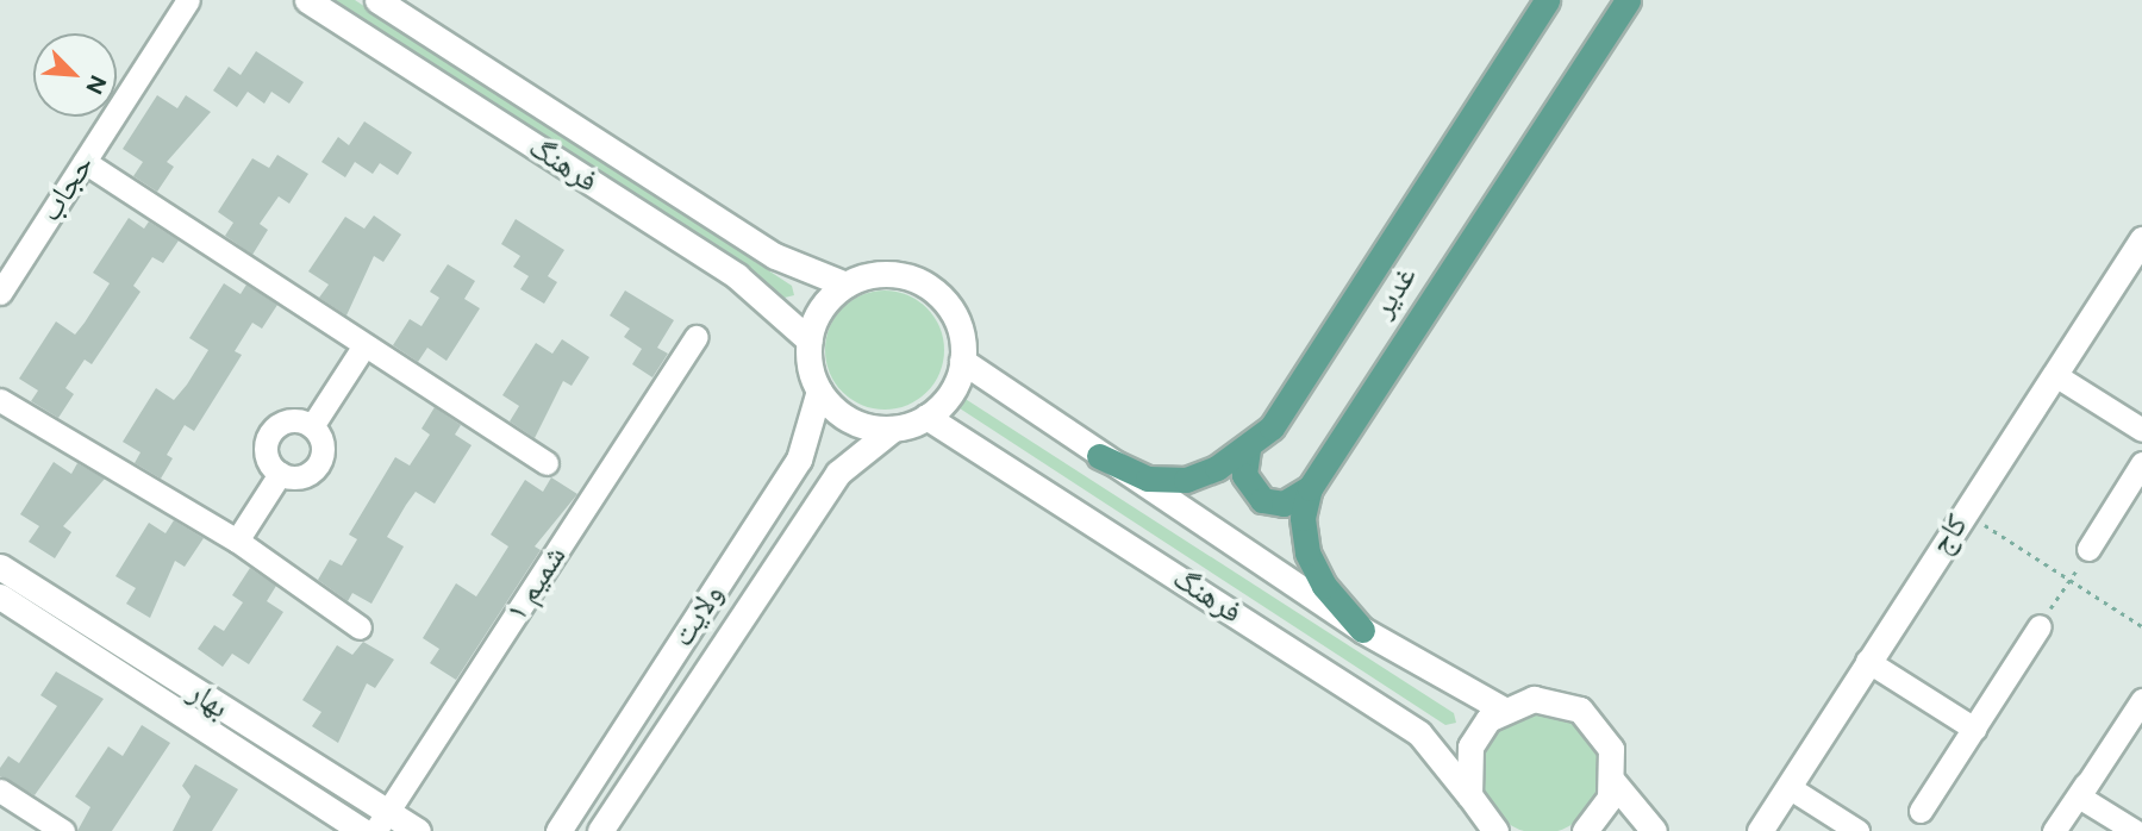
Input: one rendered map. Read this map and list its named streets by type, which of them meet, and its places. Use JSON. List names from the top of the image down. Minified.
{"streets":{"main road":["فرهنگ","غدیر","کاج","ولایت","بهار"],"street":["حجاب","شمیم ۱"]},"crossings":[["فرهنگ","غدیر"],["فرهنگ","ولایت"],["شمیم ۱","بهار"]],"north":"bottom right"}
